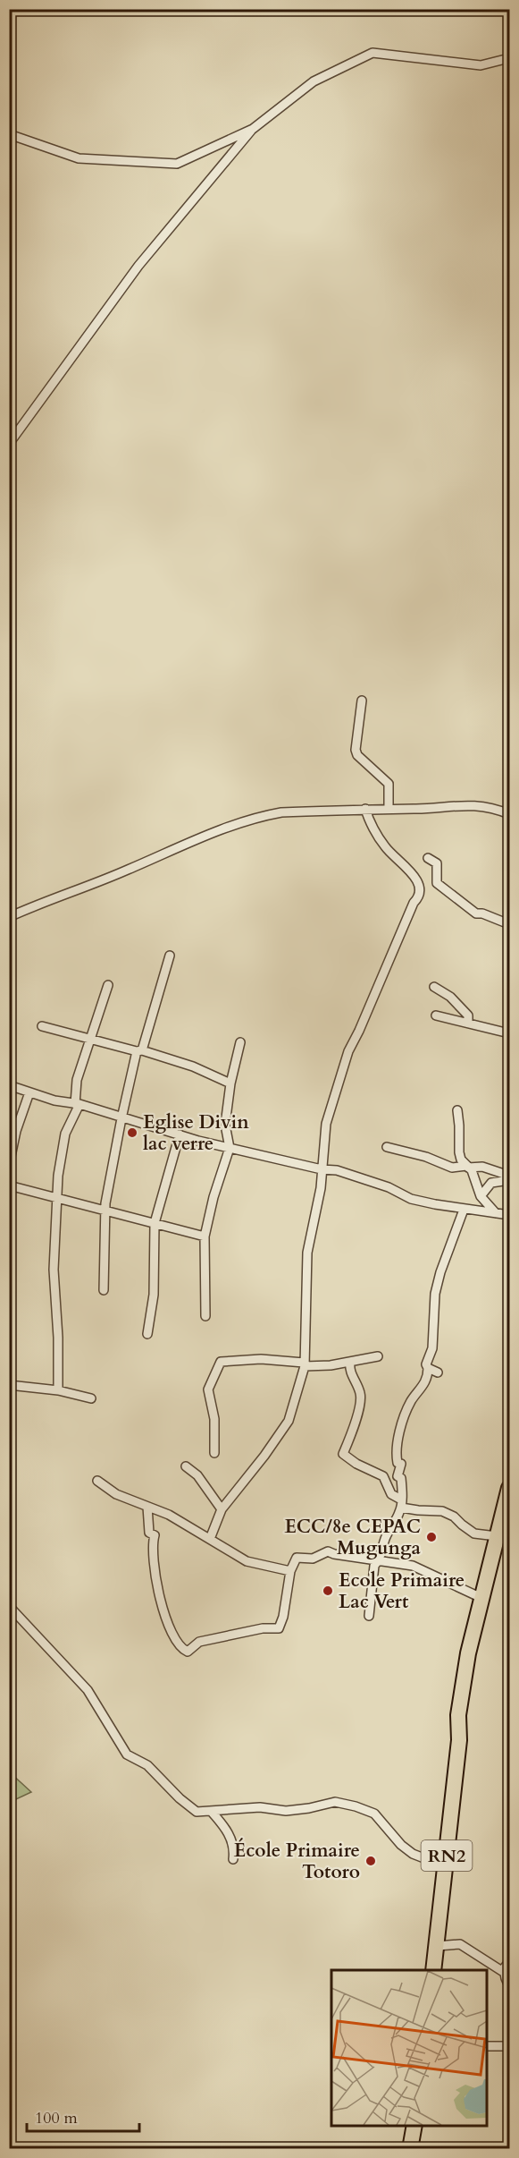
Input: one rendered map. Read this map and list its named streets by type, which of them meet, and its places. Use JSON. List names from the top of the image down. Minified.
{"streets":{"highway":["RN2"]},"places":["Eglise Divin lac verre","ECC/8e CEPAC Mugunga","Ecole Primaire Lac Vert","École Primaire Totoro"],"scale_bar":"100 m"}
